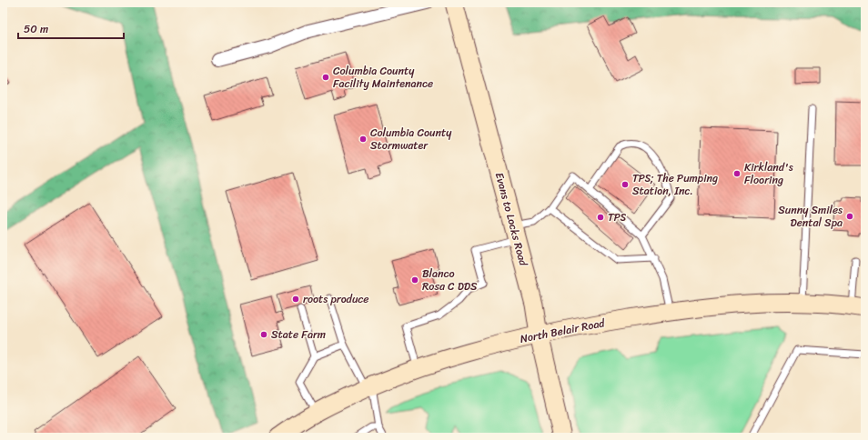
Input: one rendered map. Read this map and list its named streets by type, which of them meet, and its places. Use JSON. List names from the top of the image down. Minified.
{"streets":{"street":["Evans to Locks Road","North Belair Road"]},"crossings":[["Evans to Locks Road","North Belair Road"]],"places":["Columbia County Facility Maintenance","Columbia County Stormwater","Kirkland's Flooring","TPS; The Pumping Station, Inc.","Sunny Smiles Dental Spa","TPS","Blanco Rosa C DDS","roots produce","State Farm"],"scale_bar":"50 m"}
